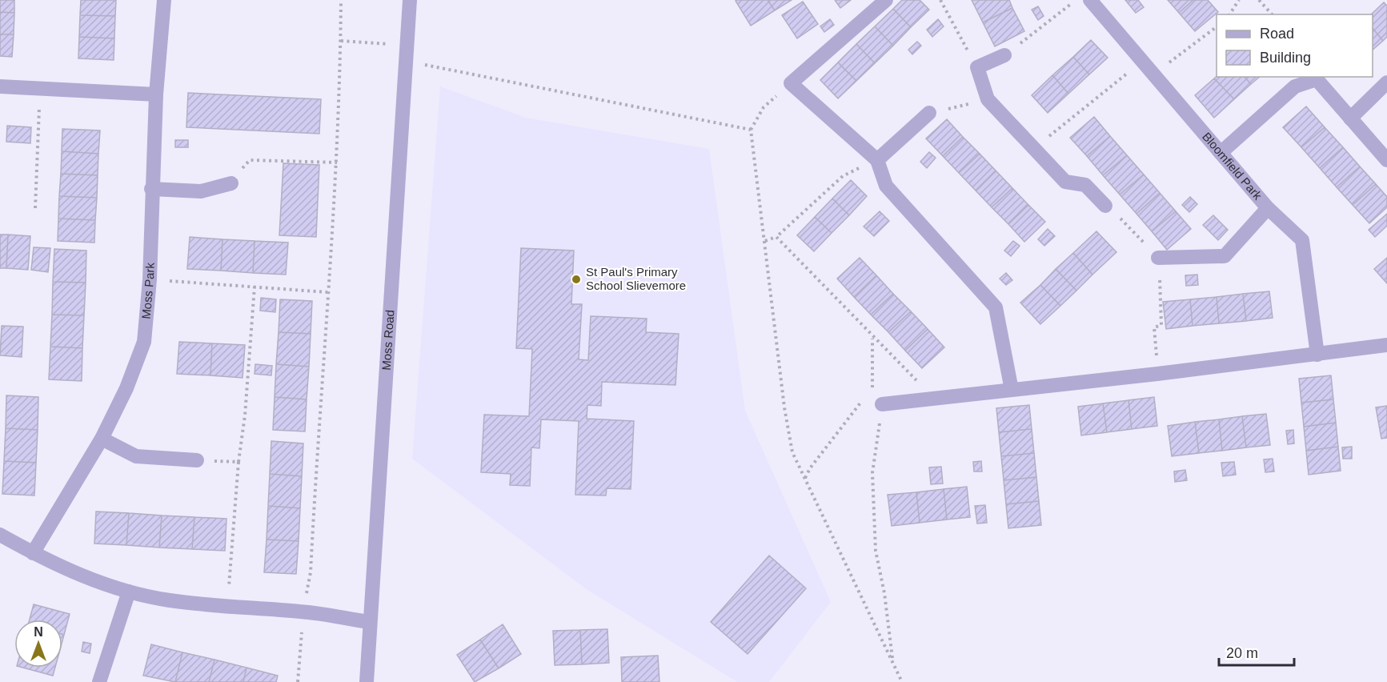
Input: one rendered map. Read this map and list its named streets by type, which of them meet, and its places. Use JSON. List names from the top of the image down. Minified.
{"streets":{"street":["Bloomfield Park","Moss Park","Moss Road"]},"places":["St Paul's Primary School Slievemore"],"legend":["Road","Building"],"scale_bar":"20 m","north":"top"}
